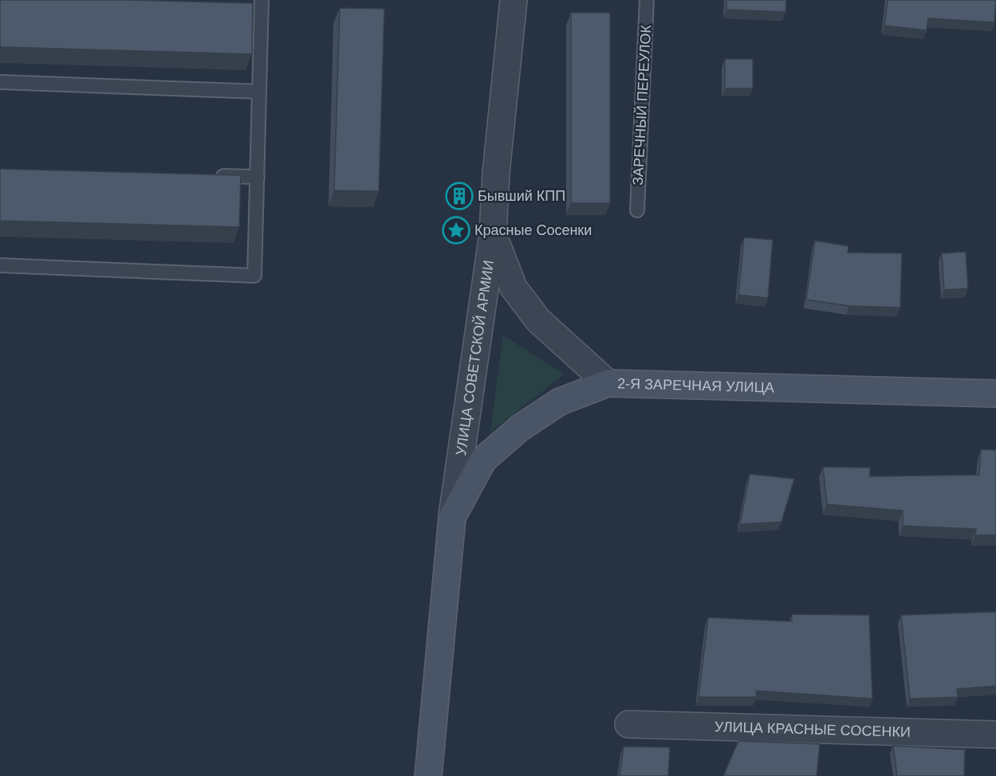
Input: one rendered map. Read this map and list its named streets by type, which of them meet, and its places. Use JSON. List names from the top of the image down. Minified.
{"streets":{"main road":["2-Я ЗАРЕЧНАЯ УЛИЦА"],"street":["УЛИЦА СОВЕТСКОЙ АРМИИ","УЛИЦА КРАСНЫЕ СОСЕНКИ"],"lane":["ЗАРЕЧНЫЙ ПЕРЕУЛОК"]},"crossings":[["УЛИЦА СОВЕТСКОЙ АРМИИ","2-Я ЗАРЕЧНАЯ УЛИЦА"]],"places":{"building":["Бывший КПП"],"place":["Красные Сосенки"]}}
